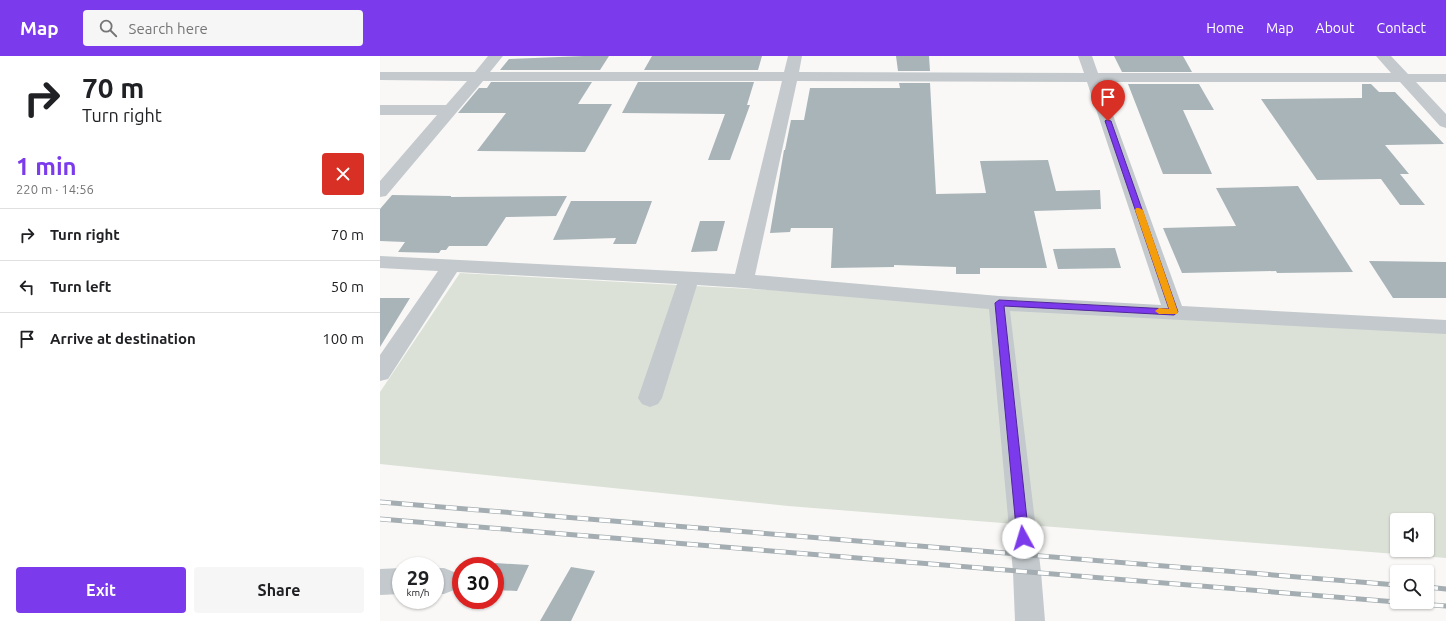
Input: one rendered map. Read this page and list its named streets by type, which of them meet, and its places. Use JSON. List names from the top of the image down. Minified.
{"page":{"header":"Map","search":"Search here","nav":["Home","Map","About","Contact"],"turn":["70 m","Turn right"],"heading":["1 min","220 m · 14:56"],"list":[{"name":"Turn right","value":"70 m"},{"name":"Turn left","value":"50 m"},{"name":"Arrive at destination","value":"100 m"}],"speed":"29 km/h","limit":"30","buttons":["Exit","Share"]}}
